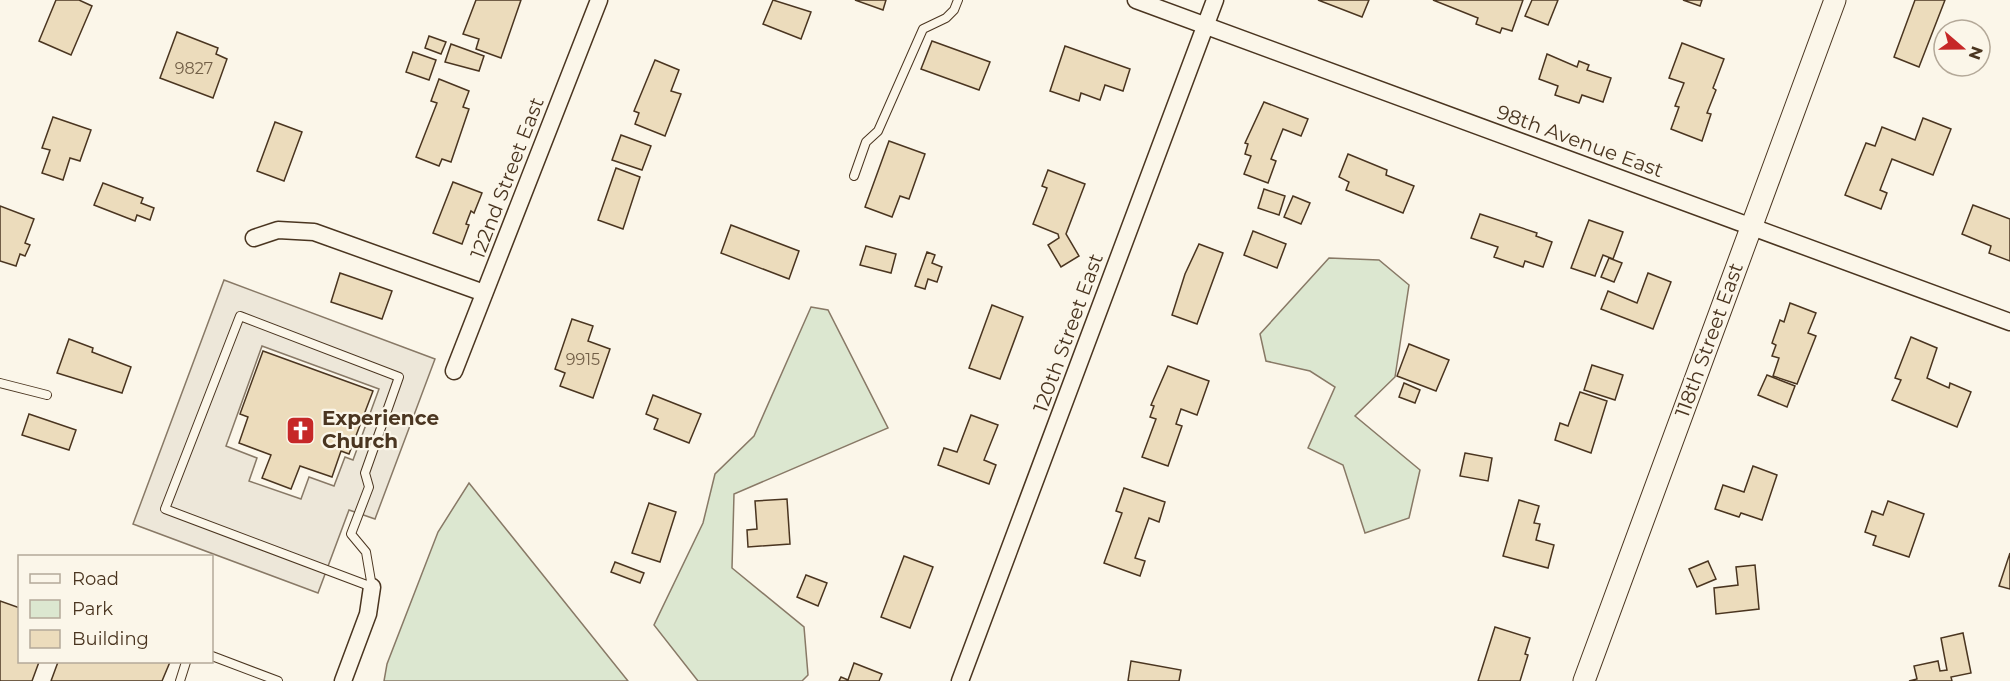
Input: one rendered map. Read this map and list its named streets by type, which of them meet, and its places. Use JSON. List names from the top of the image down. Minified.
{"streets":{"street":["98th Avenue East","122nd Street East","120th Street East","118th Street East"]},"crossings":[["98th Avenue East","120th Street East"],["98th Avenue East","118th Street East"]],"places":{"church":["Experience Church"]},"house_numbers":["9827","9915"],"legend":["Road","Park","Building"],"north":"right"}
